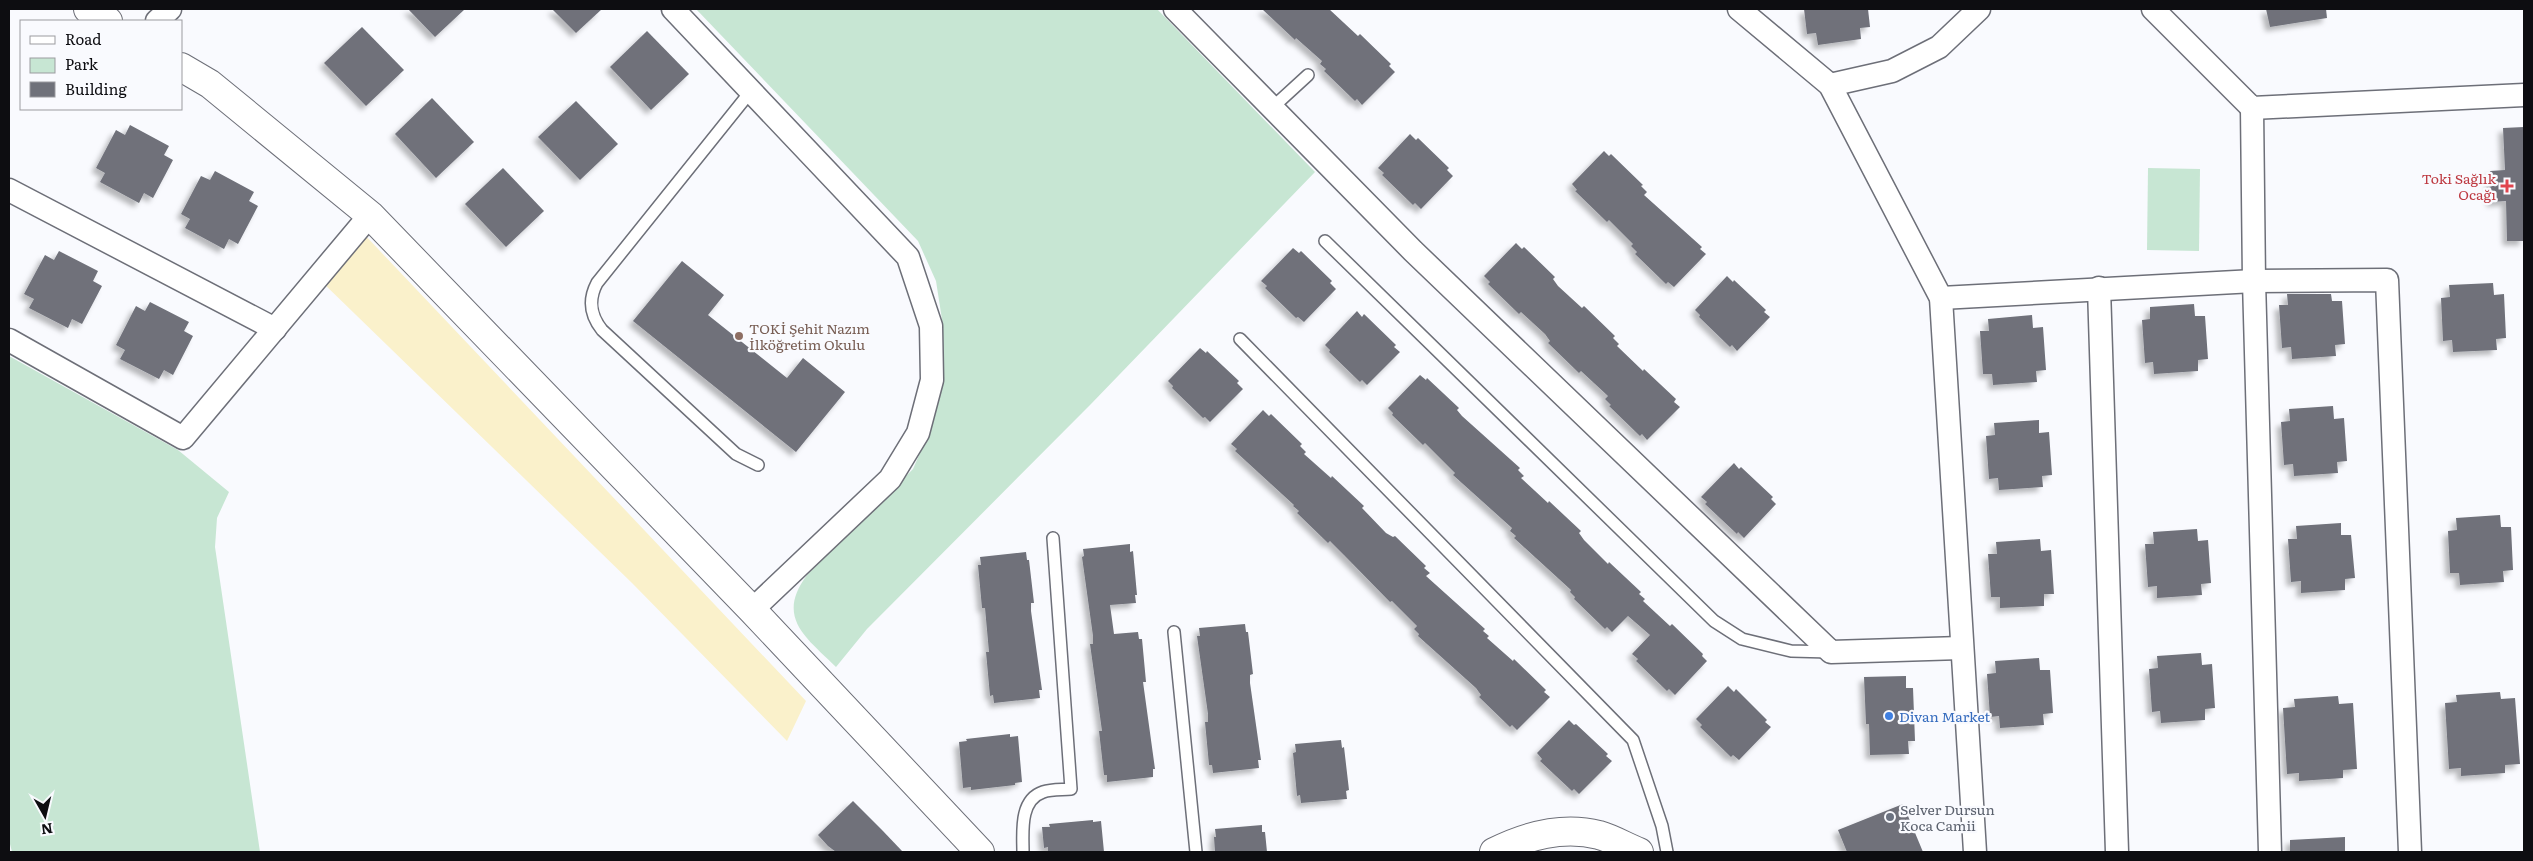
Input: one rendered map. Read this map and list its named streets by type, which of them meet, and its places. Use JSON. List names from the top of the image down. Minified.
{"places":{"health":["Toki Sağlık Ocağı"],"other":["TOKİ Şehit Nazım İlköğretim Okulu","Divan Market","Selver Dursun Koca Camii"]},"legend":["Road","Park","Building"],"north":"bottom"}
